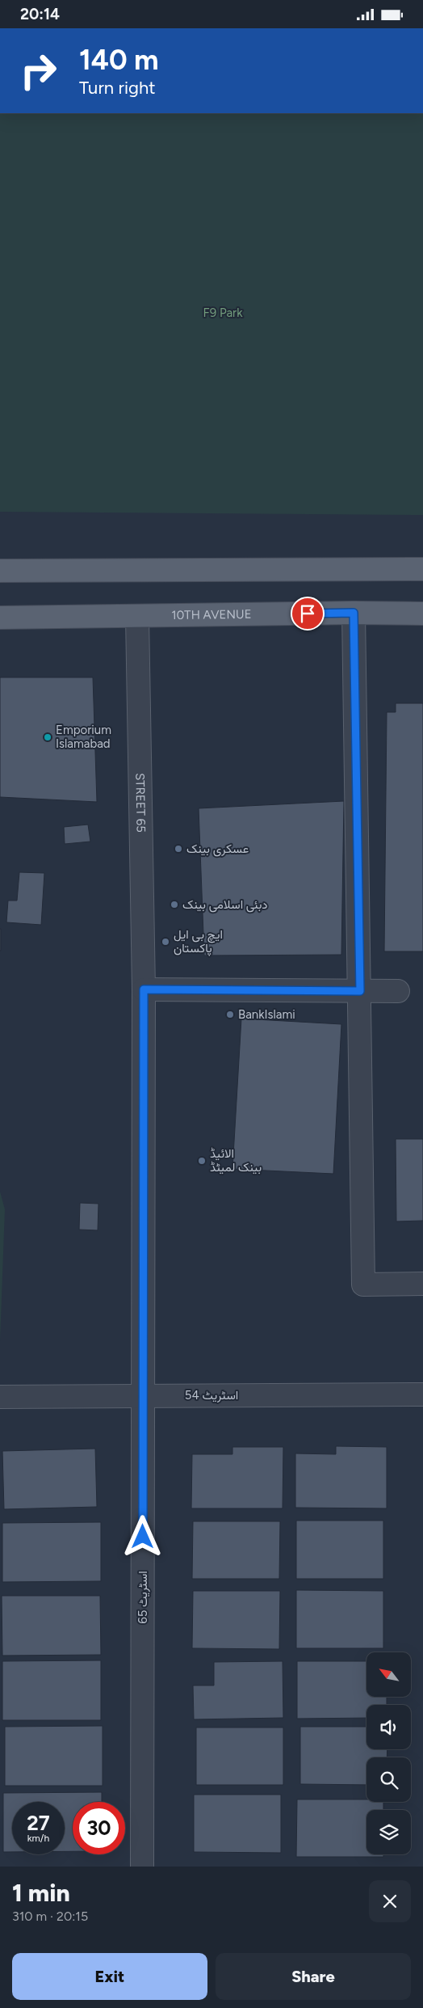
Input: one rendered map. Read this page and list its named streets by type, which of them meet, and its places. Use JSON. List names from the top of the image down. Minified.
{"streets":{"main road":["10TH AVENUE"],"street":["STREET 65","اسٹریٹ 54","اسٹریٹ 65"]},"crossings":[["10TH AVENUE","STREET 65"],["STREET 65","اسٹریٹ 65"],["اسٹریٹ 54","اسٹریٹ 65"]],"parks":["F9 Park"],"places":["Emporium Islamabad","عسکری بینک","دبئی اسلامی بینک","ایچ بی ایل پاکستان","BankIslami","الائیڈ بینک لمیٹڈ"],"north":"top left","page":{"status":"20:14","turn":["140 m","Turn right"],"speed":"27 km/h","limit":"30","heading":["1 min","310 m · 20:15"],"buttons":["Exit","Share"]}}
